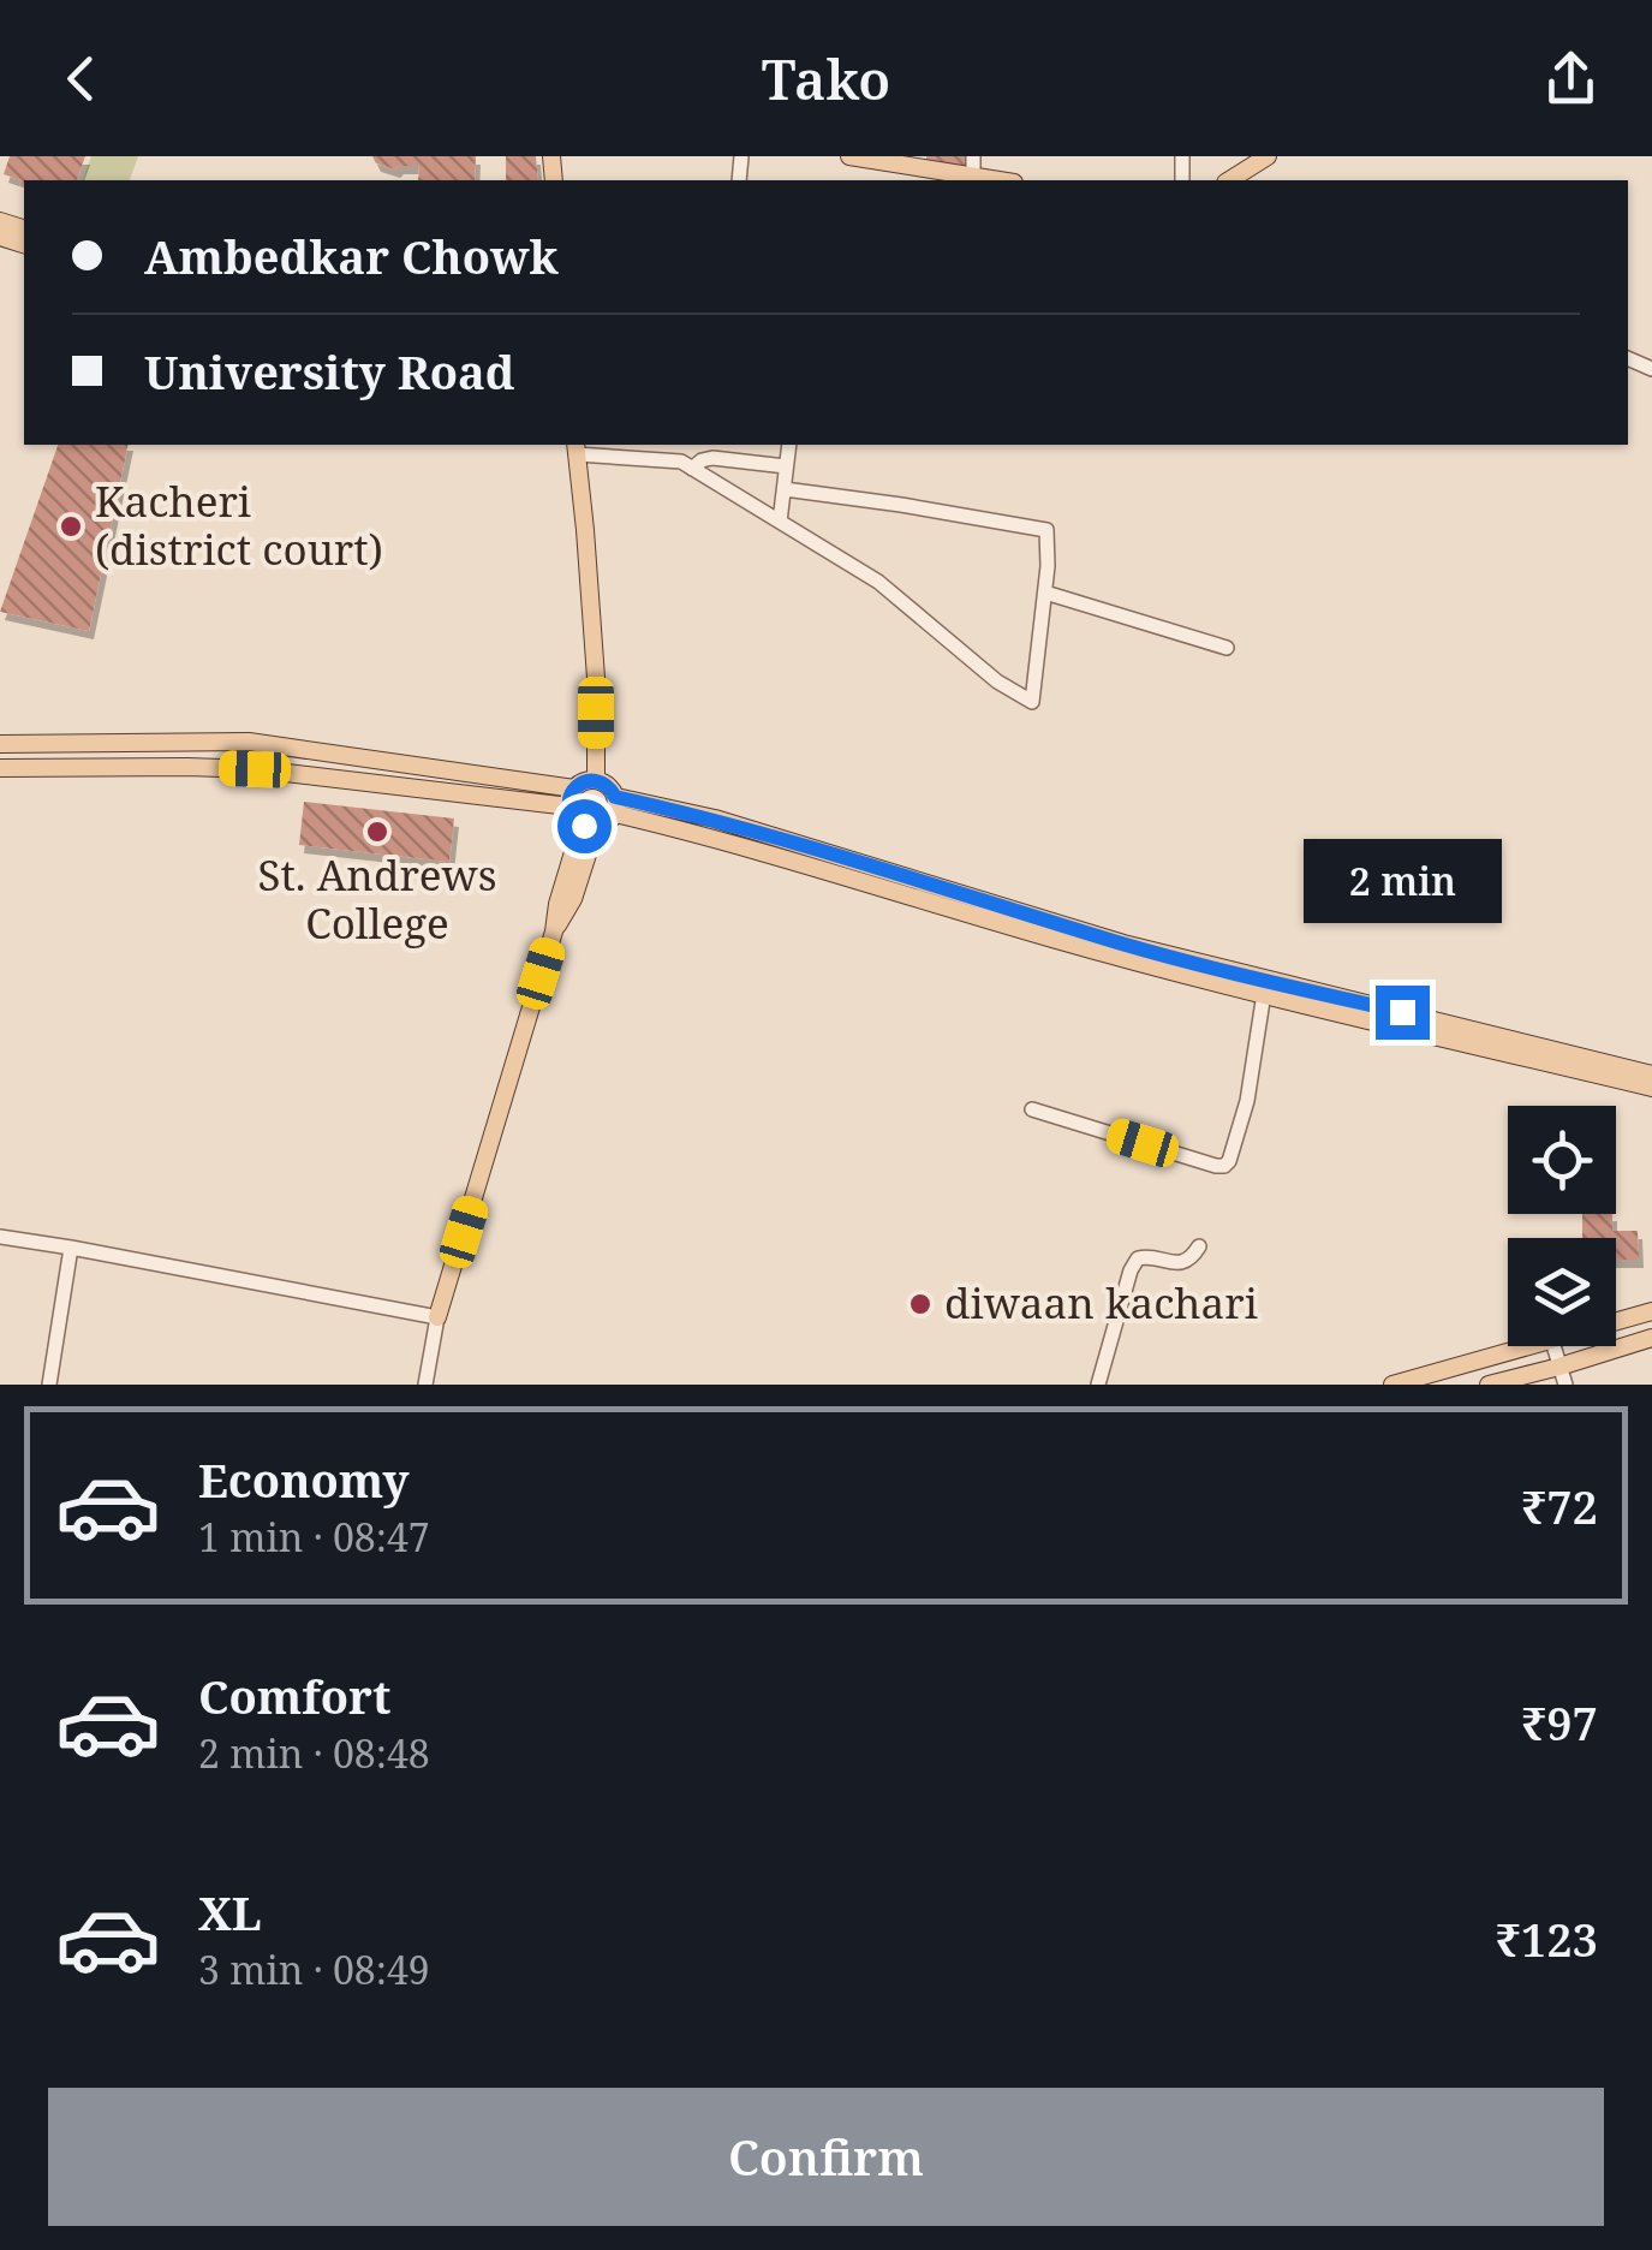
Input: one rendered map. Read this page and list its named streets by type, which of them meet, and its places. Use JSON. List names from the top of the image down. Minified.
{"places":["Kacheri (district court)","St. Andrews College","diwaan kachari"],"page":{"header":"Tako","banner":["Ambedkar Chowk","University Road"],"bubble":"2 min","list":[{"name":"Economy","note":"1 min · 08:47","value":"₹72"},{"name":"Comfort","note":"2 min · 08:48","value":"₹97"},{"name":"XL","note":"3 min · 08:49","value":"₹123"}],"buttons":"Confirm"}}
